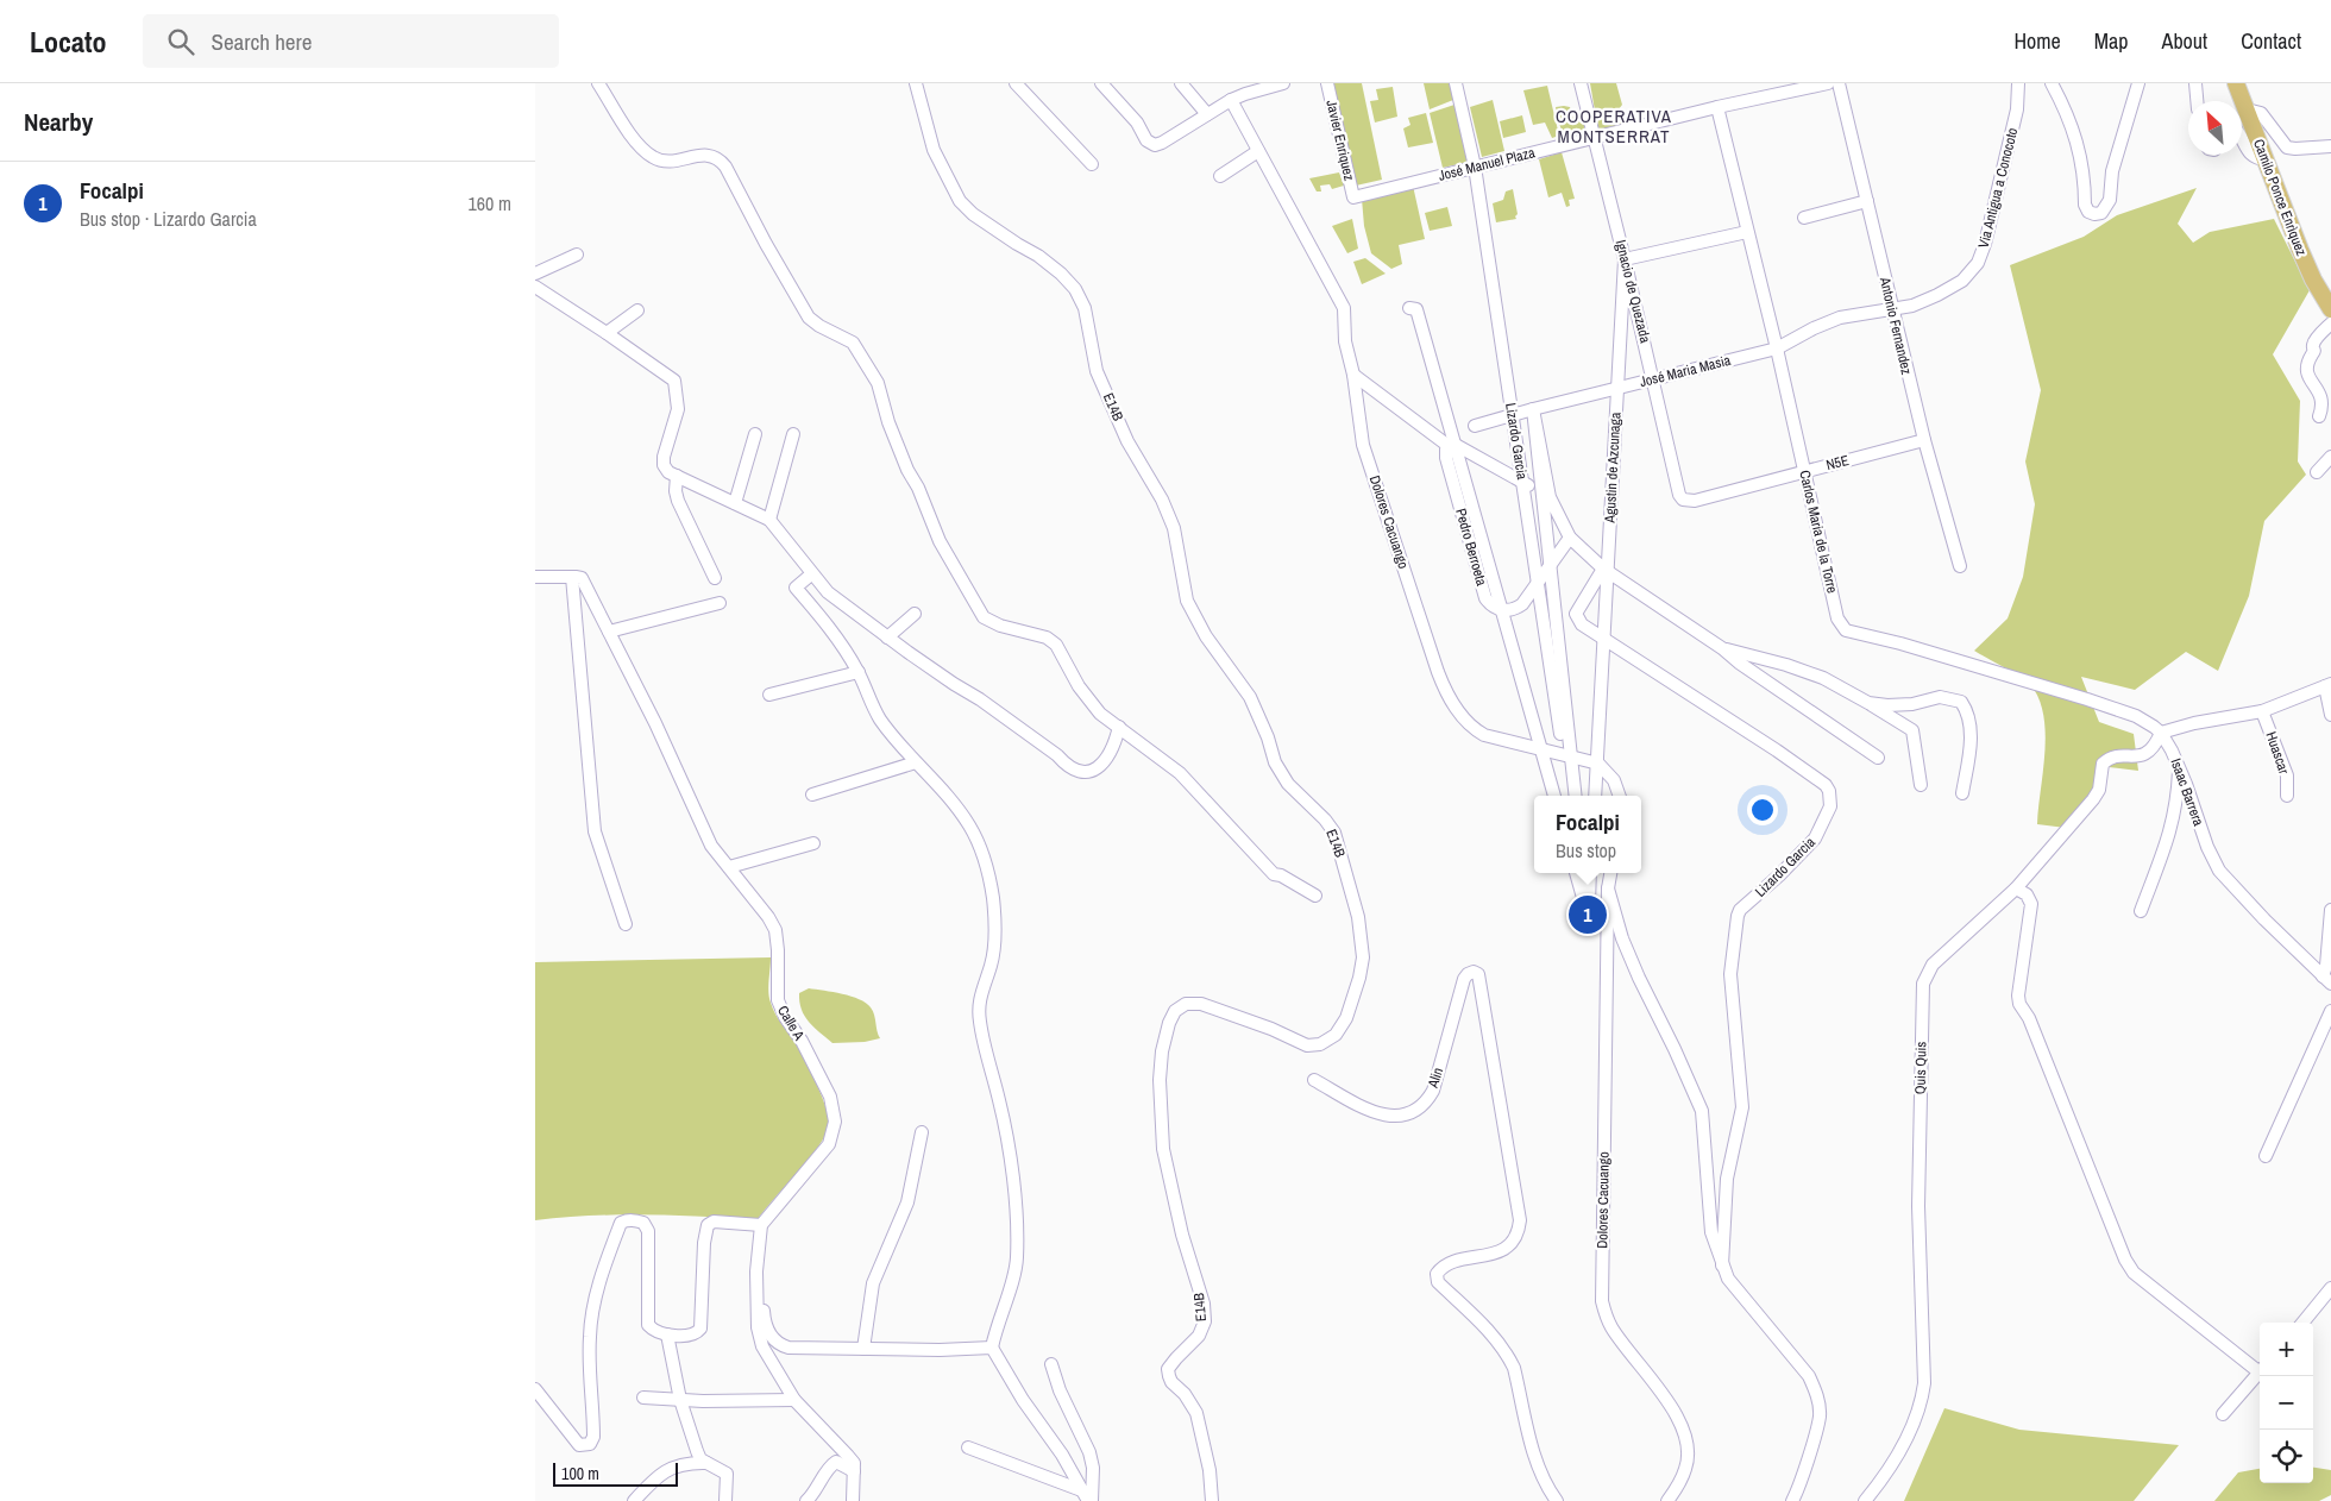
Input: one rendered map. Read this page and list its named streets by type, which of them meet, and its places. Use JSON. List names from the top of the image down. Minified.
{"streets":{"main road":["Camilo Ponce Enrìquez"],"street":["Javier Enriquez","José Manuel Plaza","Via Antigua a Conocoto","Ignacio de Quezada","Antonio Fernandez","José Maria Masia","E14B","Lizardo Garcia","N5E","Agustin de Azcunaga","Dolores Cacuango","Carlos Maria de la Torre","Pedro Berroeta","Huascar","Isaac Barrera","Calle A","Quis Quis","Alin"]},"crossings":[["Javier Enriquez","José Manuel Plaza"],["José Manuel Plaza","Ignacio de Quezada"],["José Manuel Plaza","Lizardo Garcia"],["José Manuel Plaza","Carlos Maria de la Torre"],["Via Antigua a Conocoto","Antonio Fernandez"],["Via Antigua a Conocoto","José Maria Masia"],["Ignacio de Quezada","José Maria Masia"],["Ignacio de Quezada","N5E"],["Ignacio de Quezada","Agustin de Azcunaga"],["Antonio Fernandez","José Maria Masia"],["Antonio Fernandez","N5E"],["José Maria Masia","Lizardo Garcia"],["José Maria Masia","Agustin de Azcunaga"],["José Maria Masia","Carlos Maria de la Torre"],["Lizardo Garcia","Agustin de Azcunaga"],["Lizardo Garcia","Dolores Cacuango"],["N5E","Carlos Maria de la Torre"],["Agustin de Azcunaga","Dolores Cacuango"],["Carlos Maria de la Torre","Isaac Barrera"],["Carlos Maria de la Torre","Quis Quis"],["Isaac Barrera","Quis Quis"]],"districts":["COOPERATIVA MONTSERRAT"],"scale_bar":"100 m","north":"top left","page":{"header":"Locato","search":"Search here","nav":["Home","Map","About","Contact"],"heading":"Nearby","list":[{"mark":"1","name":"Focalpi","note":"Bus stop · Lizardo Garcia","value":"160 m"}],"popup":["Focalpi","Bus stop"],"pins":"1","map_buttons":["+","−"],"scale":"100 m"}}
